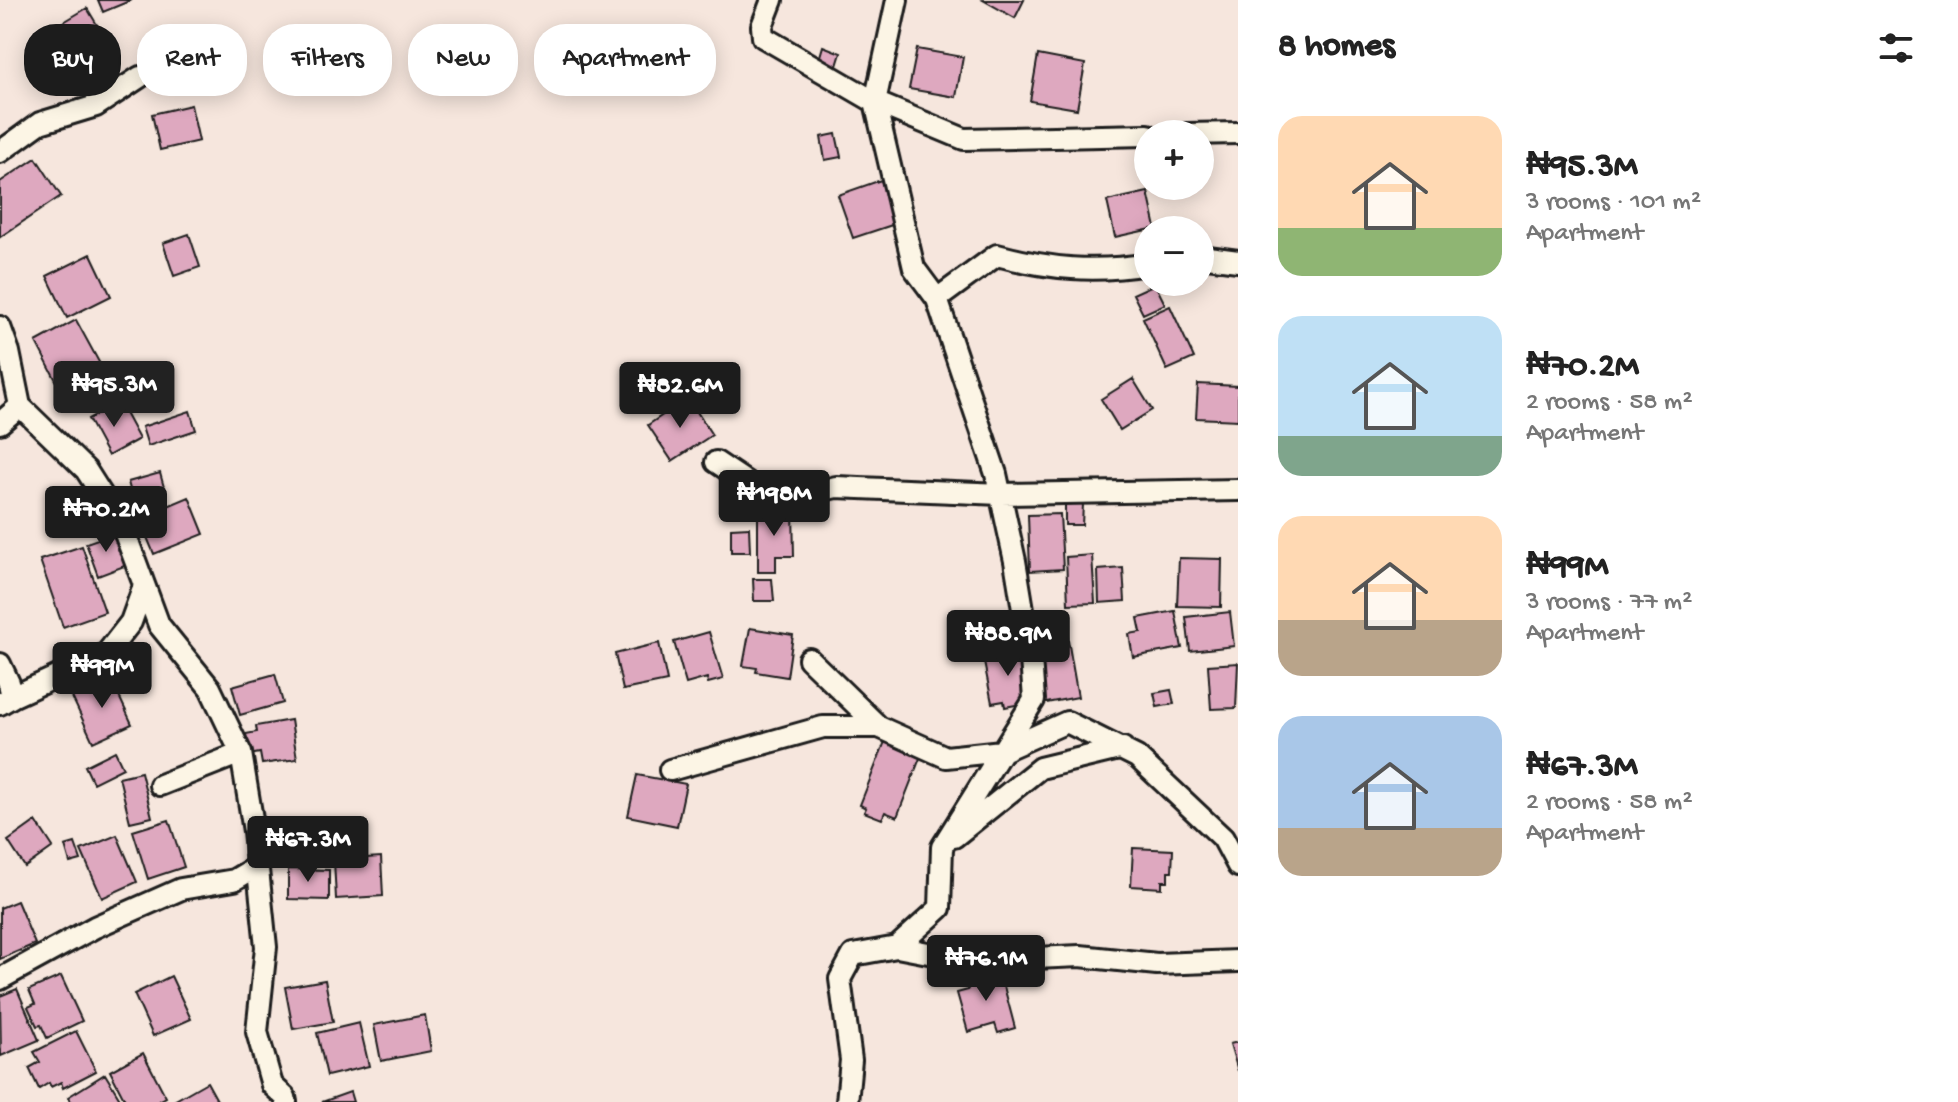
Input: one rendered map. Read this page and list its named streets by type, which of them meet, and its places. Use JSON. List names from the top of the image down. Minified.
{"page":{"heading":"8 homes","chip":["Buy","Rent","Filters","New","Apartment"],"list":[{"name":"₦95.3M","note":"3 rooms · 101 m² · Apartment"},{"name":"₦70.2M","note":"2 rooms · 58 m² · Apartment"},{"name":"₦99M","note":"3 rooms · 77 m² · Apartment"},{"name":"₦67.3M","note":"2 rooms · 58 m² · Apartment"}],"map_buttons":["+","−"],"price":["₦95.3M","₦82.6M","₦198M","₦70.2M","₦88.9M","₦99M","₦67.3M","₦76.1M"]}}
